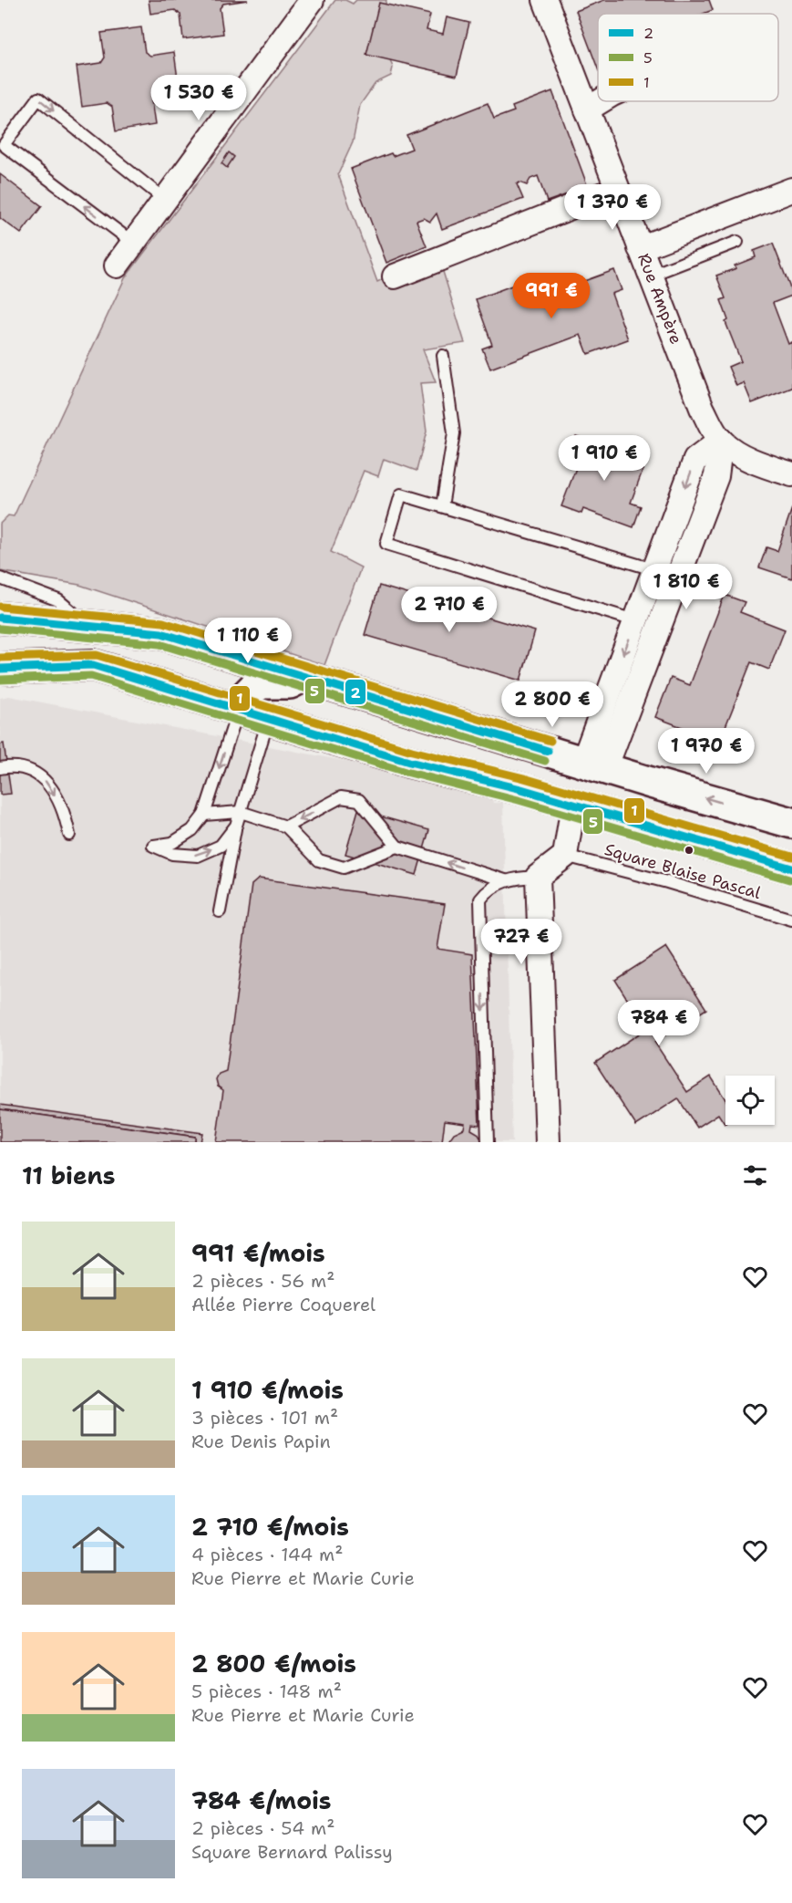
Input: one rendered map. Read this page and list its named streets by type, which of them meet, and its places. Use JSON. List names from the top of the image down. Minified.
{"streets":{"street":["Rue Ampère"],"lane":["Square Blaise Pascal"]},"lines":["transit line 1","transit line 2","transit line 5"],"legend":["2","5","1"],"page":{"price":["1 530 €","1 370 €","991 €","1 910 €","1 810 €","2 710 €","1 110 €","2 800 €","1 970 €","727 €","784 €"],"heading":"11 biens","list":[{"name":"991 €/mois","note":"2 pièces · 56 m² · Allée Pierre Coquerel"},{"name":"1 910 €/mois","note":"3 pièces · 101 m² · Rue Denis Papin"},{"name":"2 710 €/mois","note":"4 pièces · 144 m² · Rue Pierre et Marie Curie"},{"name":"2 800 €/mois","note":"5 pièces · 148 m² · Rue Pierre et Marie Curie"},{"name":"784 €/mois","note":"2 pièces · 54 m² · Square Bernard Palissy"}]}}
